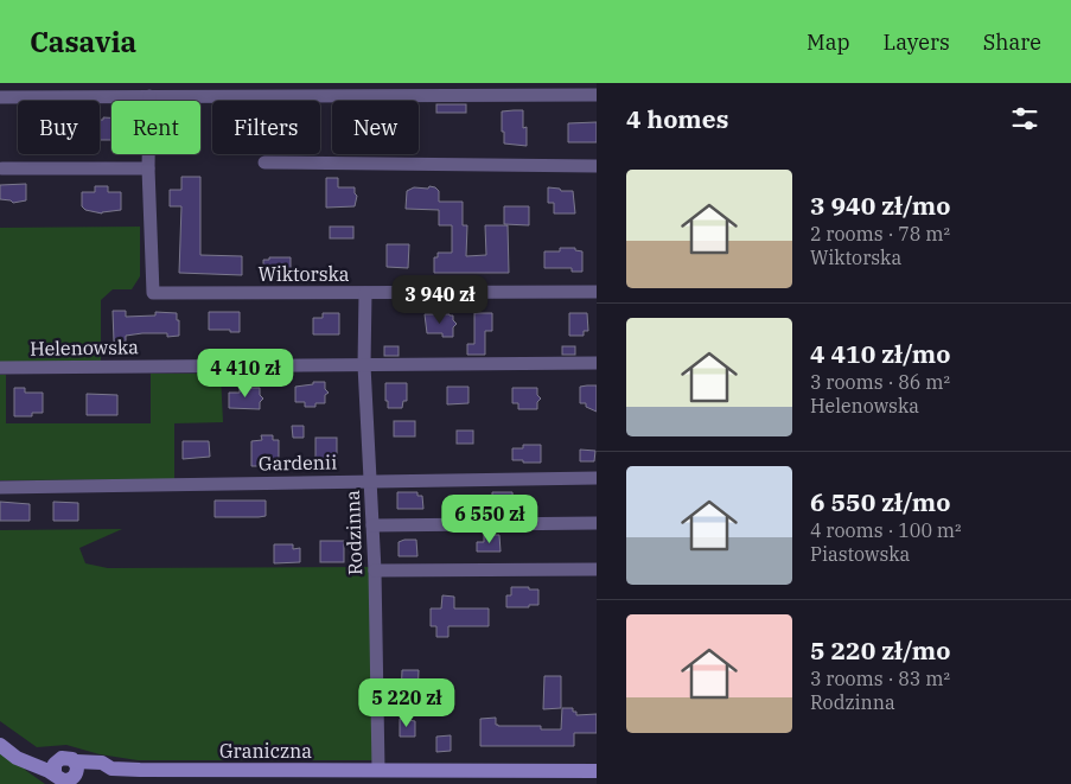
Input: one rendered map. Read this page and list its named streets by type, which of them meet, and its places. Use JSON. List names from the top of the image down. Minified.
{"streets":{"street":["Wiktorska","Helenowska","Gardenii","Rodzinna","Graniczna"]},"crossings":[["Wiktorska","Rodzinna"],["Helenowska","Rodzinna"],["Gardenii","Rodzinna"],["Rodzinna","Graniczna"]],"page":{"header":"Casavia","nav":["Map","Layers","Share"],"heading":"4 homes","chip":["Buy","Rent","Filters","New"],"list":[{"name":"3 940 zł/mo","note":"2 rooms · 78 m² · Wiktorska"},{"name":"4 410 zł/mo","note":"3 rooms · 86 m² · Helenowska"},{"name":"6 550 zł/mo","note":"4 rooms · 100 m² · Piastowska"},{"name":"5 220 zł/mo","note":"3 rooms · 83 m² · Rodzinna"}],"price":["3 940 zł","4 410 zł","6 550 zł","5 220 zł"]}}
